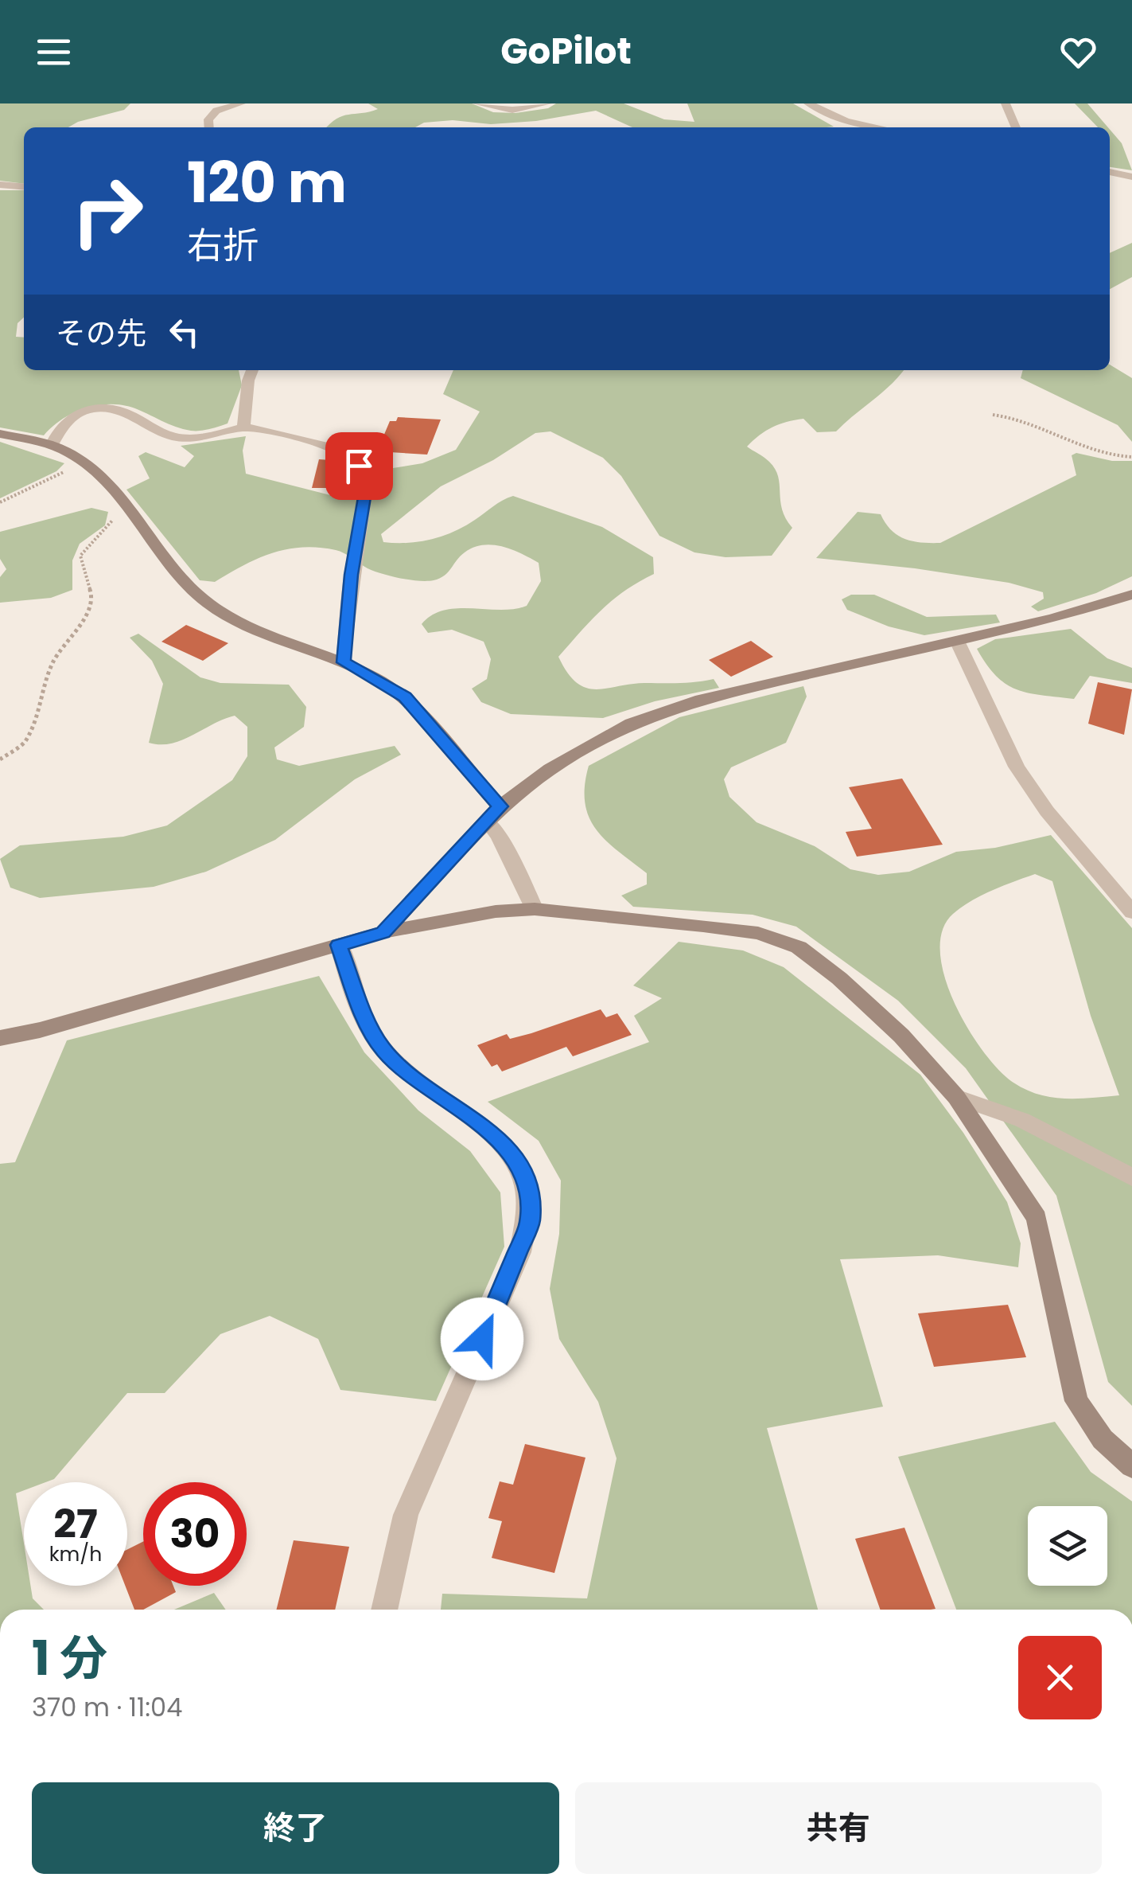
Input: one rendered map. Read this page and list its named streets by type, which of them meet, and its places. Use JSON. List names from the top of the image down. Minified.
{"page":{"header":"GoPilot","turn":["120 m","右折"],"then":"その先","speed":"27 km/h","limit":"30","heading":["1 分","370 m · 11:04"],"buttons":["終了","共有"]}}
